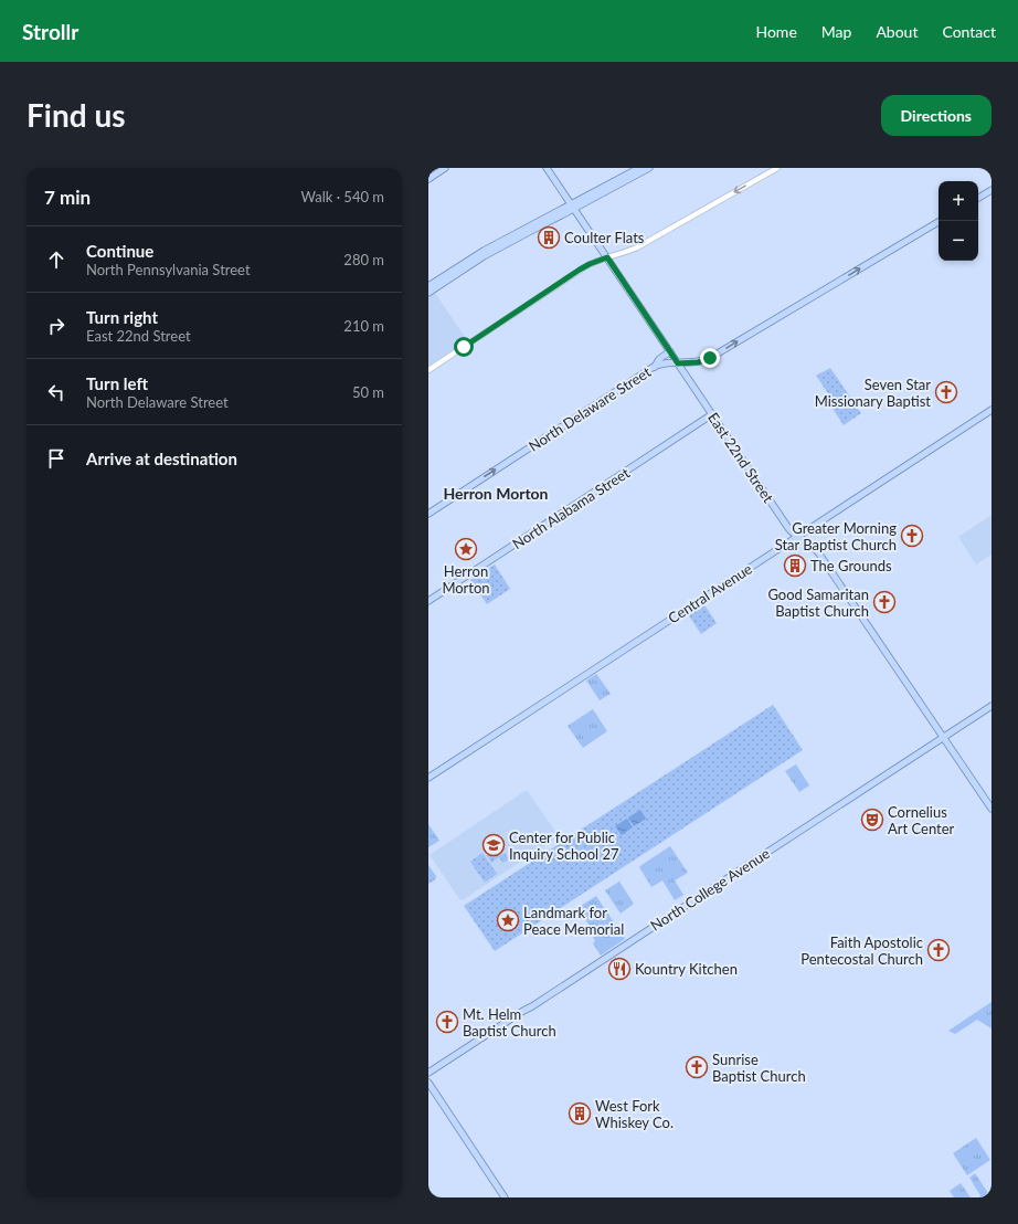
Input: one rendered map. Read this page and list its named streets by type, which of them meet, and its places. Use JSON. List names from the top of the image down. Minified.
{"streets":{"main road":["North Delaware Street","East 22nd Street","North Alabama Street","Central Avenue","North College Avenue"]},"crossings":[["North Delaware Street","East 22nd Street"],["East 22nd Street","North Alabama Street"],["East 22nd Street","Central Avenue"],["East 22nd Street","North College Avenue"]],"one_way":["North Delaware Street"],"districts":["Herron Morton"],"places":{"building":["Coulter Flats","The Grounds","West Fork Whiskey Co."],"church":["Seven Star Missionary Baptist","Greater Morning Star Baptist Church","Good Samaritan Baptist Church","Faith Apostolic Pentecostal Church","Mt. Helm Baptist Church","Sunrise Baptist Church"],"place":["Herron Morton","Landmark for Peace Memorial"],"theatre":["Cornelius Art Center"],"school or university":["Center for Public Inquiry School 27"],"restaurant":["Kountry Kitchen"]},"page":{"header":"Strollr","nav":["Home","Map","About","Contact"],"buttons":"Directions","title":"Find us","heading":["7 min","Walk · 540 m"],"map_buttons":["+","−"],"list":[["Continue","North Pennsylvania Street","280 m"],["Turn right","East 22nd Street","210 m"],["Turn left","North Delaware Street","50 m"],"Arrive at destination"]}}
